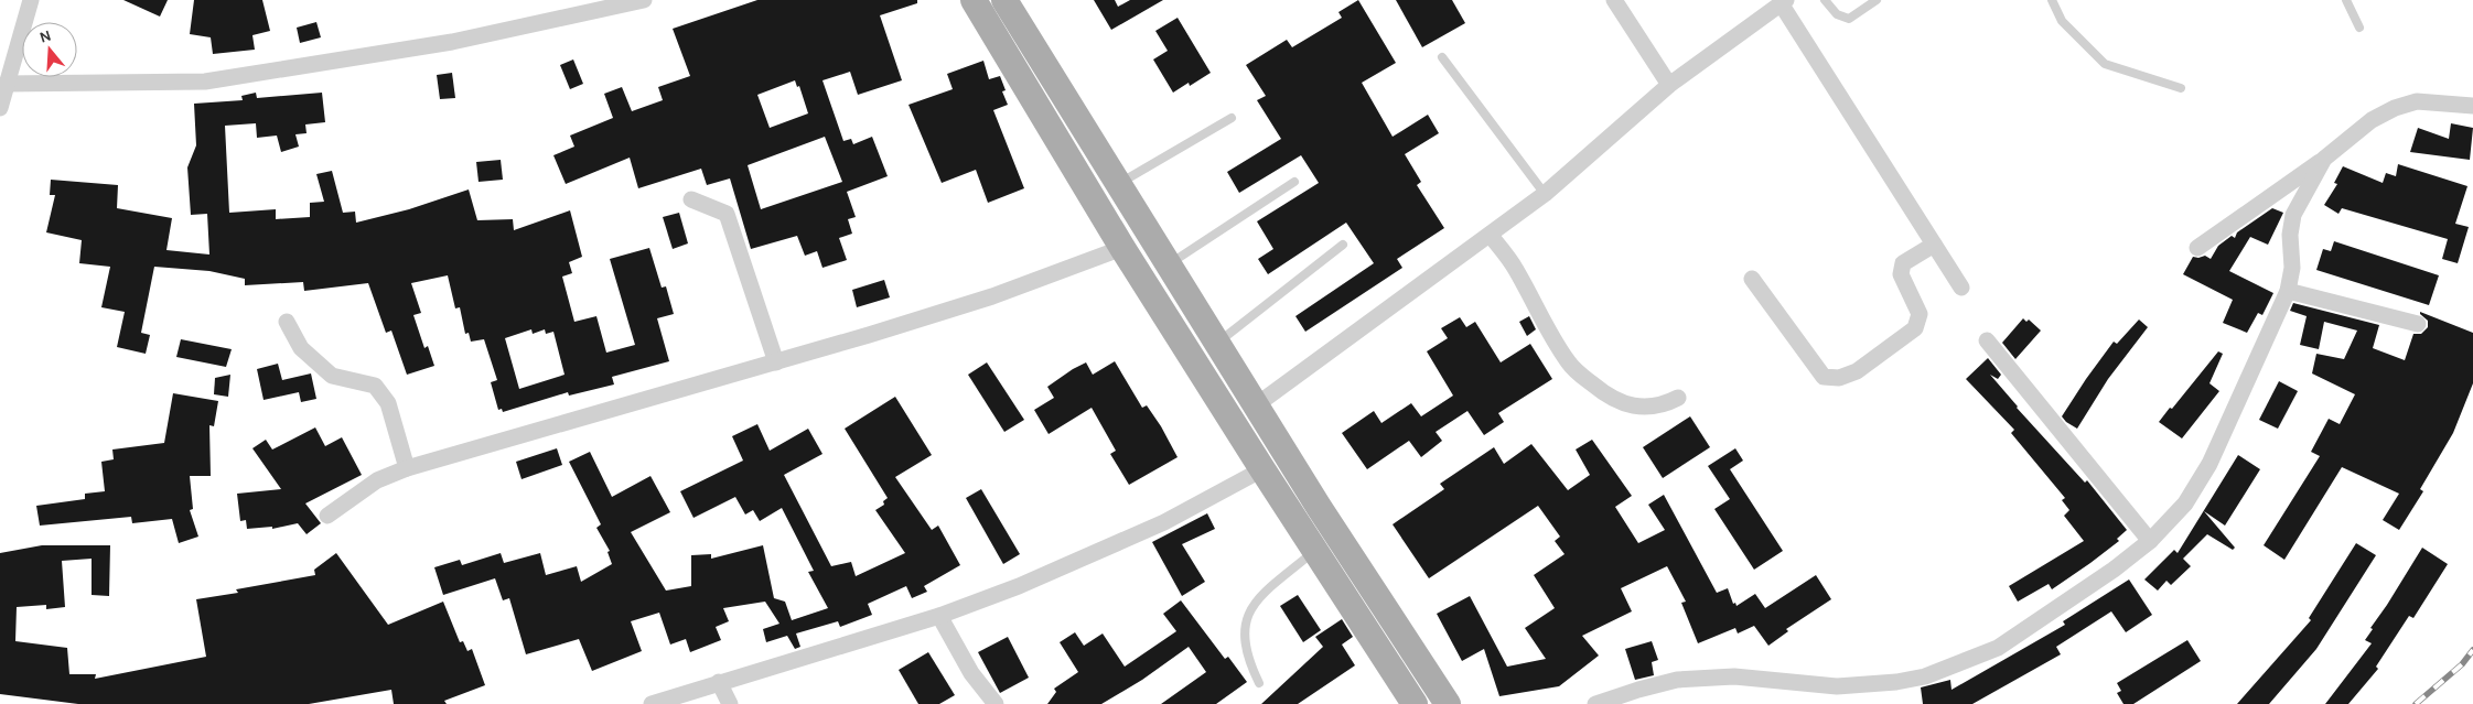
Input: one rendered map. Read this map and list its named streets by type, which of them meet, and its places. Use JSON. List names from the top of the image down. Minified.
{"north":"top"}
